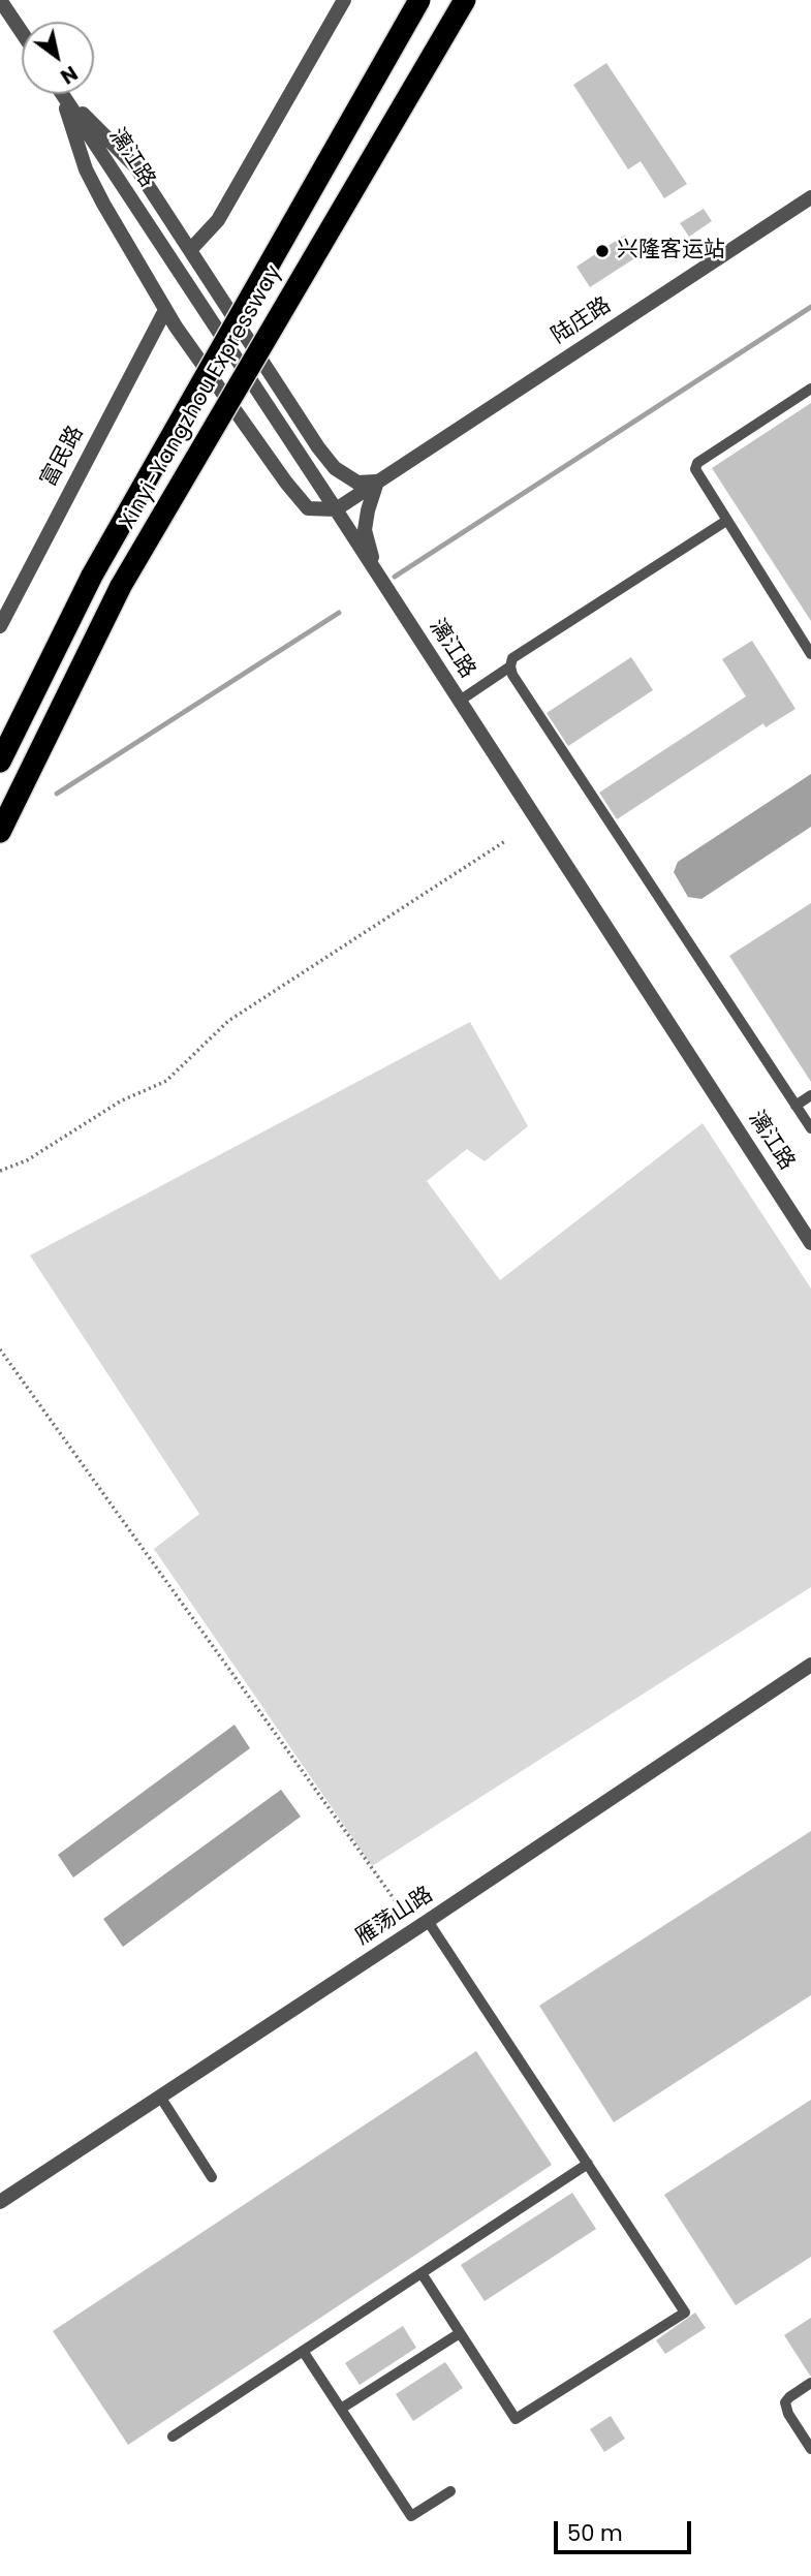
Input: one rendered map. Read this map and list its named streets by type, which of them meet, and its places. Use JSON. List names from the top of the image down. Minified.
{"streets":{"highway":["Xinyi-Yangzhou Expressway"],"street":["漓江路","陆庄路","富民路","雁荡山路"]},"crossings":[["漓江路","陆庄路"]],"places":["兴隆客运站"],"scale_bar":"50 m","north":"bottom right"}
